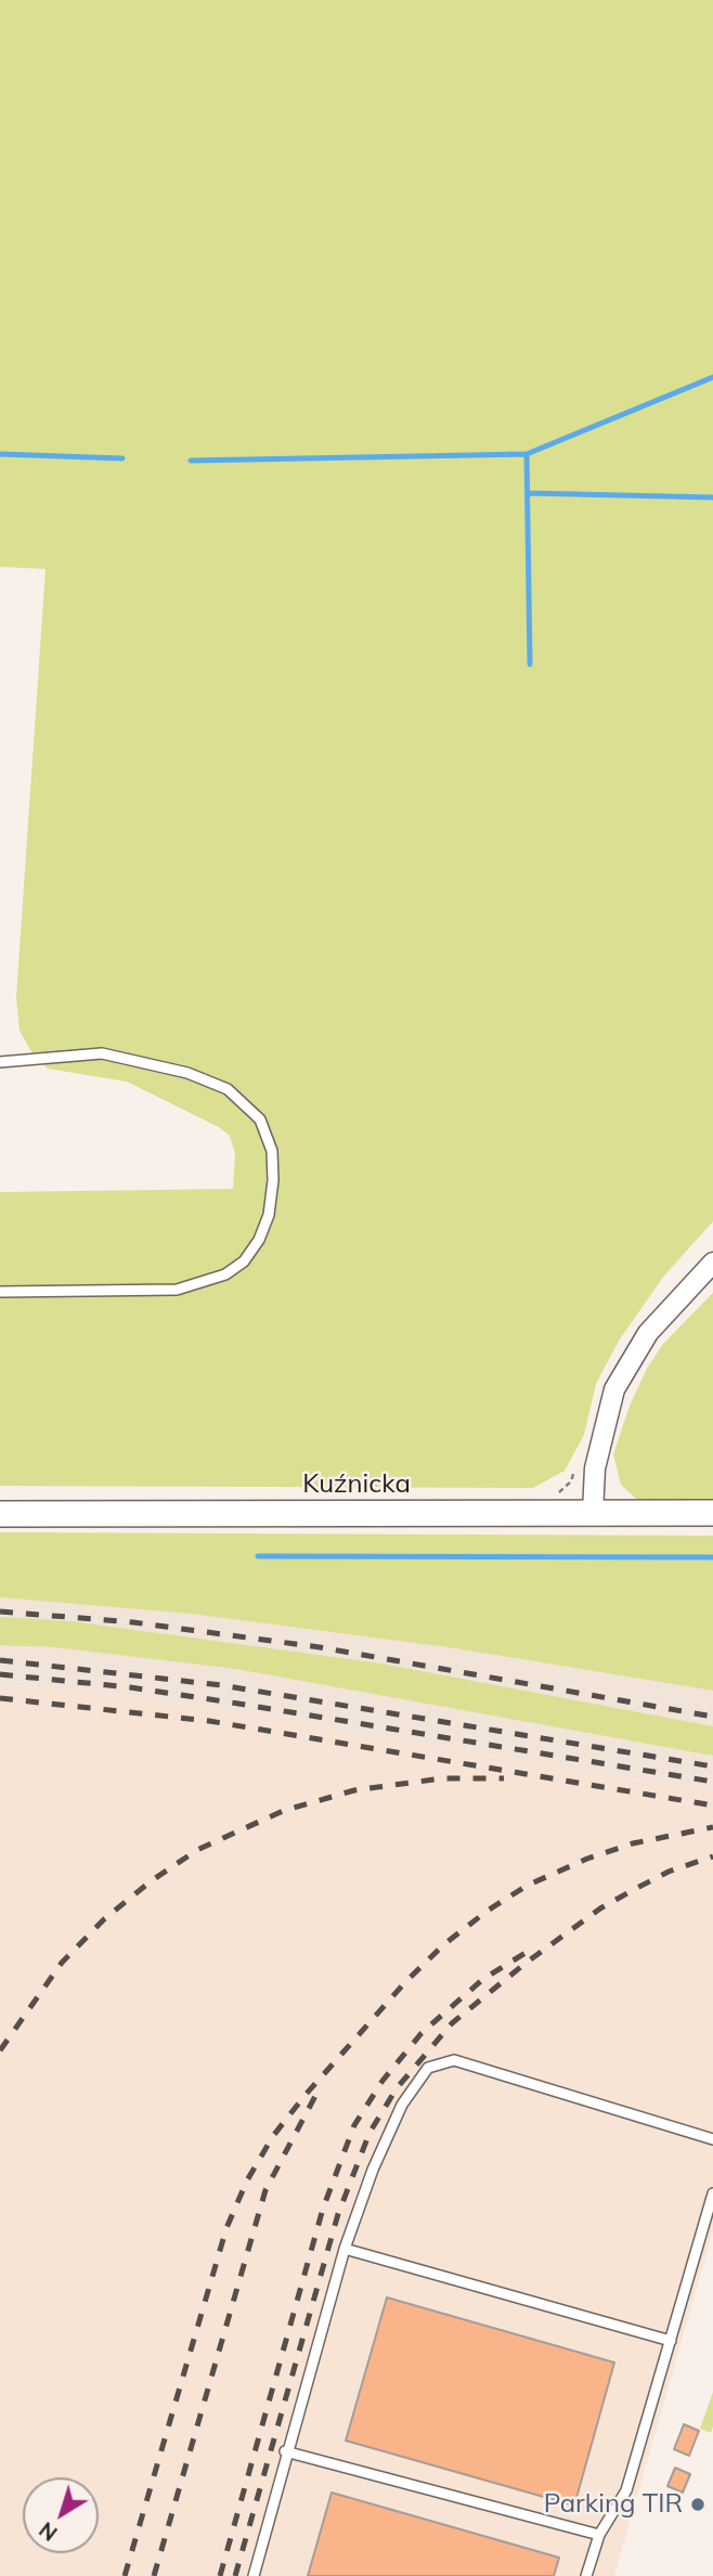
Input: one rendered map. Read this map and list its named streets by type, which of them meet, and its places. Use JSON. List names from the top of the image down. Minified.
{"streets":{"street":["Kuźnicka"]},"places":["Parking TIR"],"north":"bottom left"}
